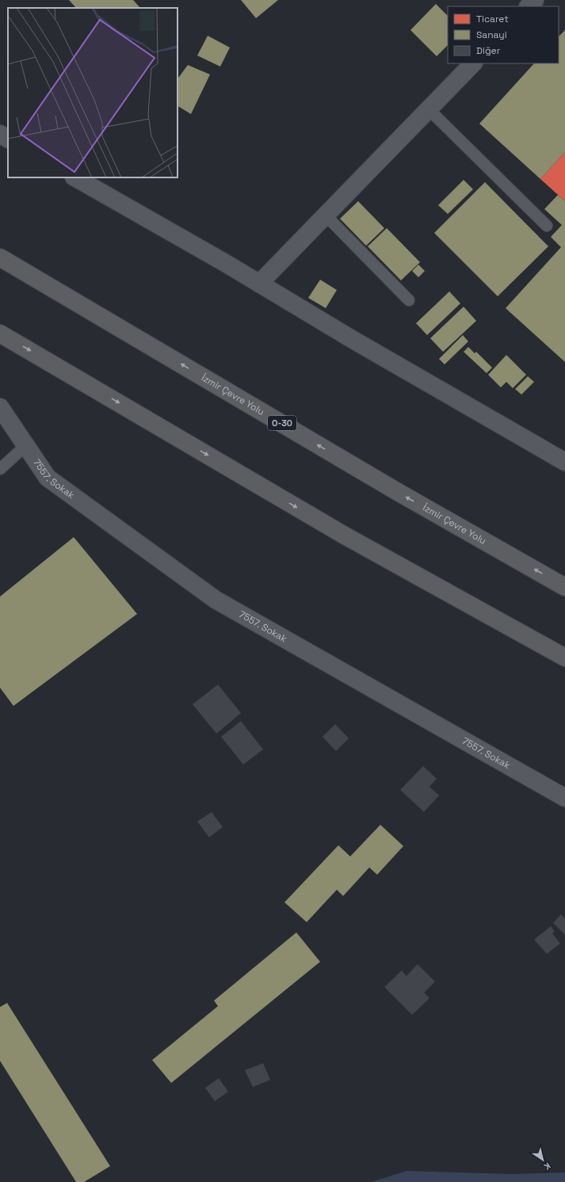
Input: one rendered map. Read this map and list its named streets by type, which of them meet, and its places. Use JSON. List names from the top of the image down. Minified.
{"streets":{"highway":["İzmir Çevre Yolu","O-30"],"street":["7557. Sokak"]},"legend":["Ticaret","Sanayi","Diğer"],"north":"bottom right"}
